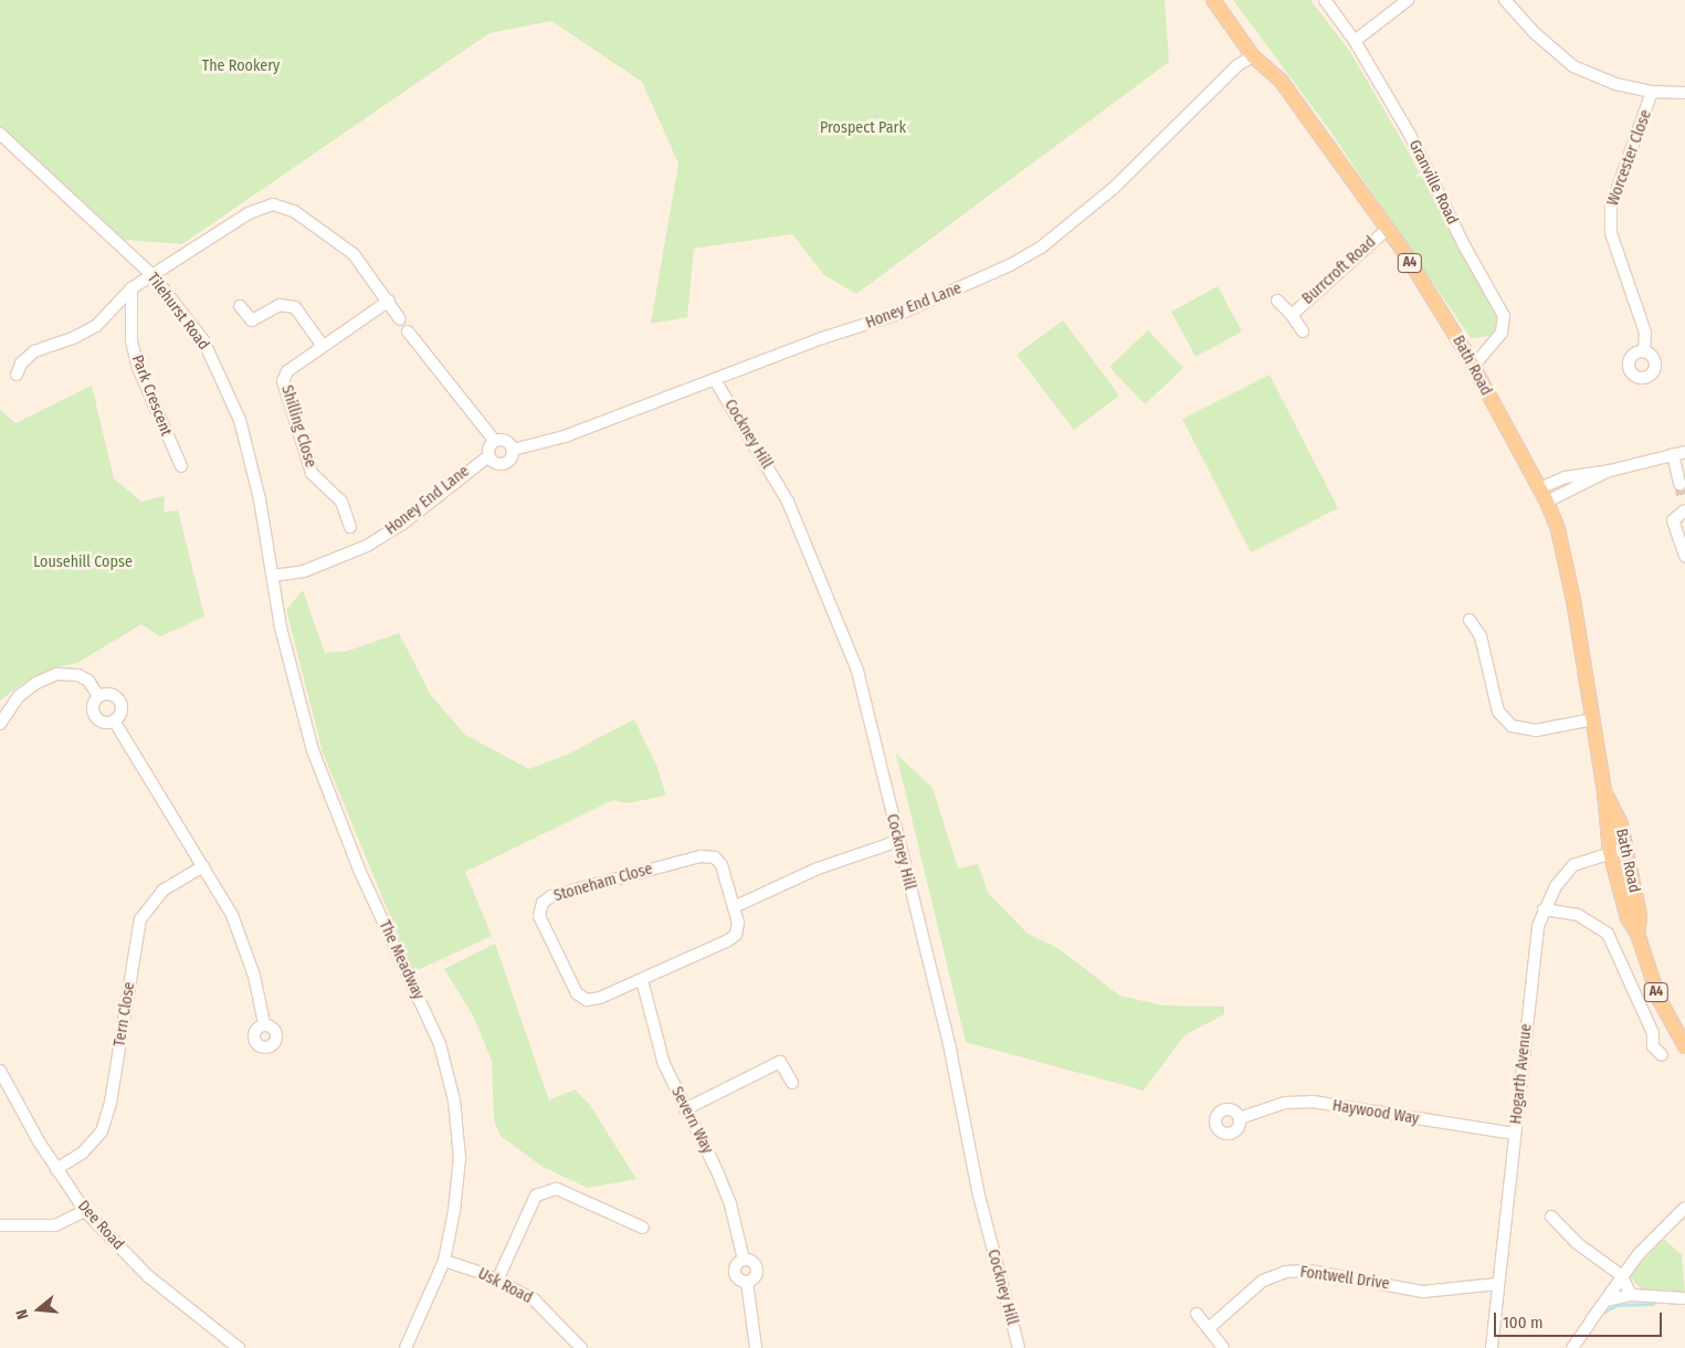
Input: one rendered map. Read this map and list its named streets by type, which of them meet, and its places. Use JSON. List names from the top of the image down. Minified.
{"streets":{"main road":["A4","Bath Road"],"street":["Worcester Close","Granville Road","Burrcroft Road","Honey End Lane","Tilehurst Road","Park Crescent","Shilling Close","Cockney Hill","Stoneham Close","The Meadway","Tern Close","Hogarth Avenue","Haywood Way","Severn Way","Dee Road","Fontwell Drive","Usk Road"]},"crossings":[["Granville Road","Bath Road"],["Burrcroft Road","Bath Road"],["Honey End Lane","Tilehurst Road"],["Honey End Lane","Bath Road"],["Honey End Lane","Cockney Hill"],["Honey End Lane","The Meadway"],["Tilehurst Road","The Meadway"],["Bath Road","Hogarth Avenue"],["Stoneham Close","Severn Way"],["The Meadway","Usk Road"],["Tern Close","Dee Road"],["Hogarth Avenue","Haywood Way"],["Hogarth Avenue","Fontwell Drive"]],"parks":["The Rookery","Prospect Park","Lousehill Copse"],"scale_bar":"100 m","north":"left"}
